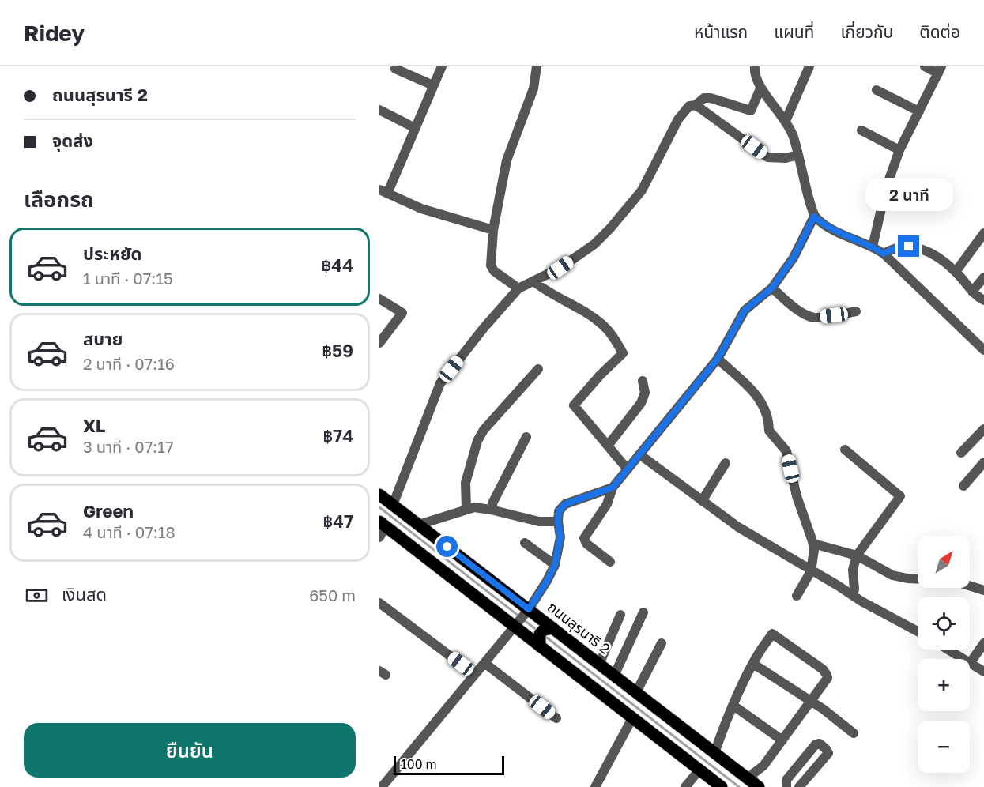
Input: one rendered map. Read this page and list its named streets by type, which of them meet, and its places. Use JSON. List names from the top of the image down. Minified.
{"streets":{"main road":["ถนนสุรนารี 2"]},"scale_bar":"100 m","north":"top right","page":{"header":"Ridey","nav":["หน้าแรก","แผนที่","เกี่ยวกับ","ติดต่อ"],"banner":["ถนนสุรนารี 2","จุดส่ง"],"heading":"เลือกรถ","bubble":"2 นาที","list":[{"name":"ประหยัด","note":"1 นาที · 07:15","value":"฿44"},{"name":"สบาย","note":"2 นาที · 07:16","value":"฿59"},{"name":"XL","note":"3 นาที · 07:17","value":"฿74"},{"name":"Green","note":"4 นาที · 07:18","value":"฿47"}],"map_buttons":["+","−"],"pay":["เงินสด","650 m"],"buttons":"ยืนยัน","scale":"100 m"}}
